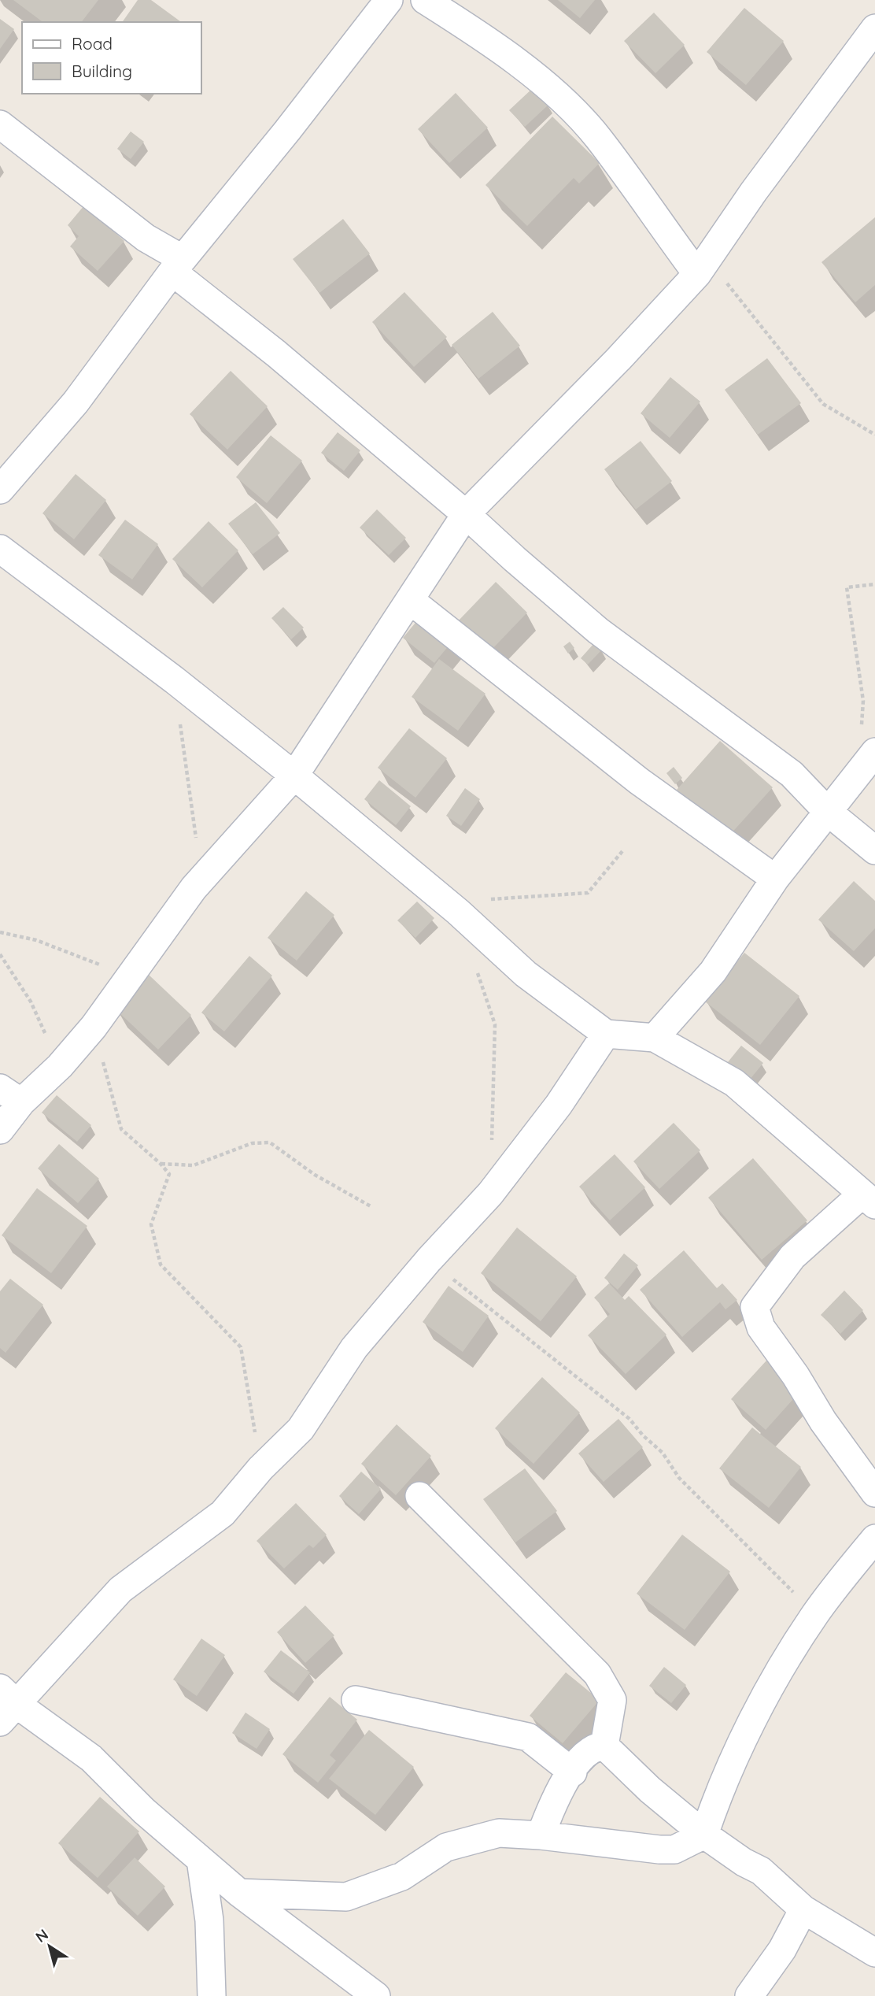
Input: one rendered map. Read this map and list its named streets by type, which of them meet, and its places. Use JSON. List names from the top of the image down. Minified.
{"legend":["Road","Building"],"north":"top left"}
